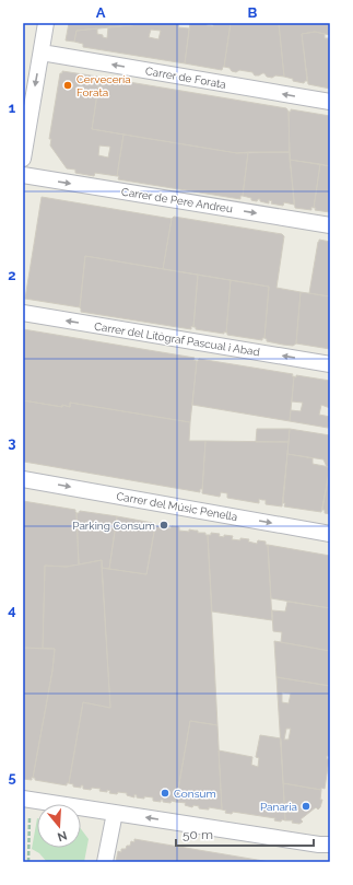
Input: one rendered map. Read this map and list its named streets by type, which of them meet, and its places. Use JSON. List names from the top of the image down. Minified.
{"streets":{"street":["Carrer de Forata","Carrer de Pere Andreu","Carrer del Litògraf Pascual i Abad","Carrer del Músic Penella"]},"one_way":["Carrer de Forata","Carrer de Pere Andreu","Carrer del Litògraf Pascual i Abad","Carrer del Músic Penella"],"places":["Cervecería Forata","Parking Consum","Consum","Panaria"],"scale_bar":"50 m","north":"bottom","grid":{"columns":["A","B"],"rows":["1","2","3","4","5"]}}
